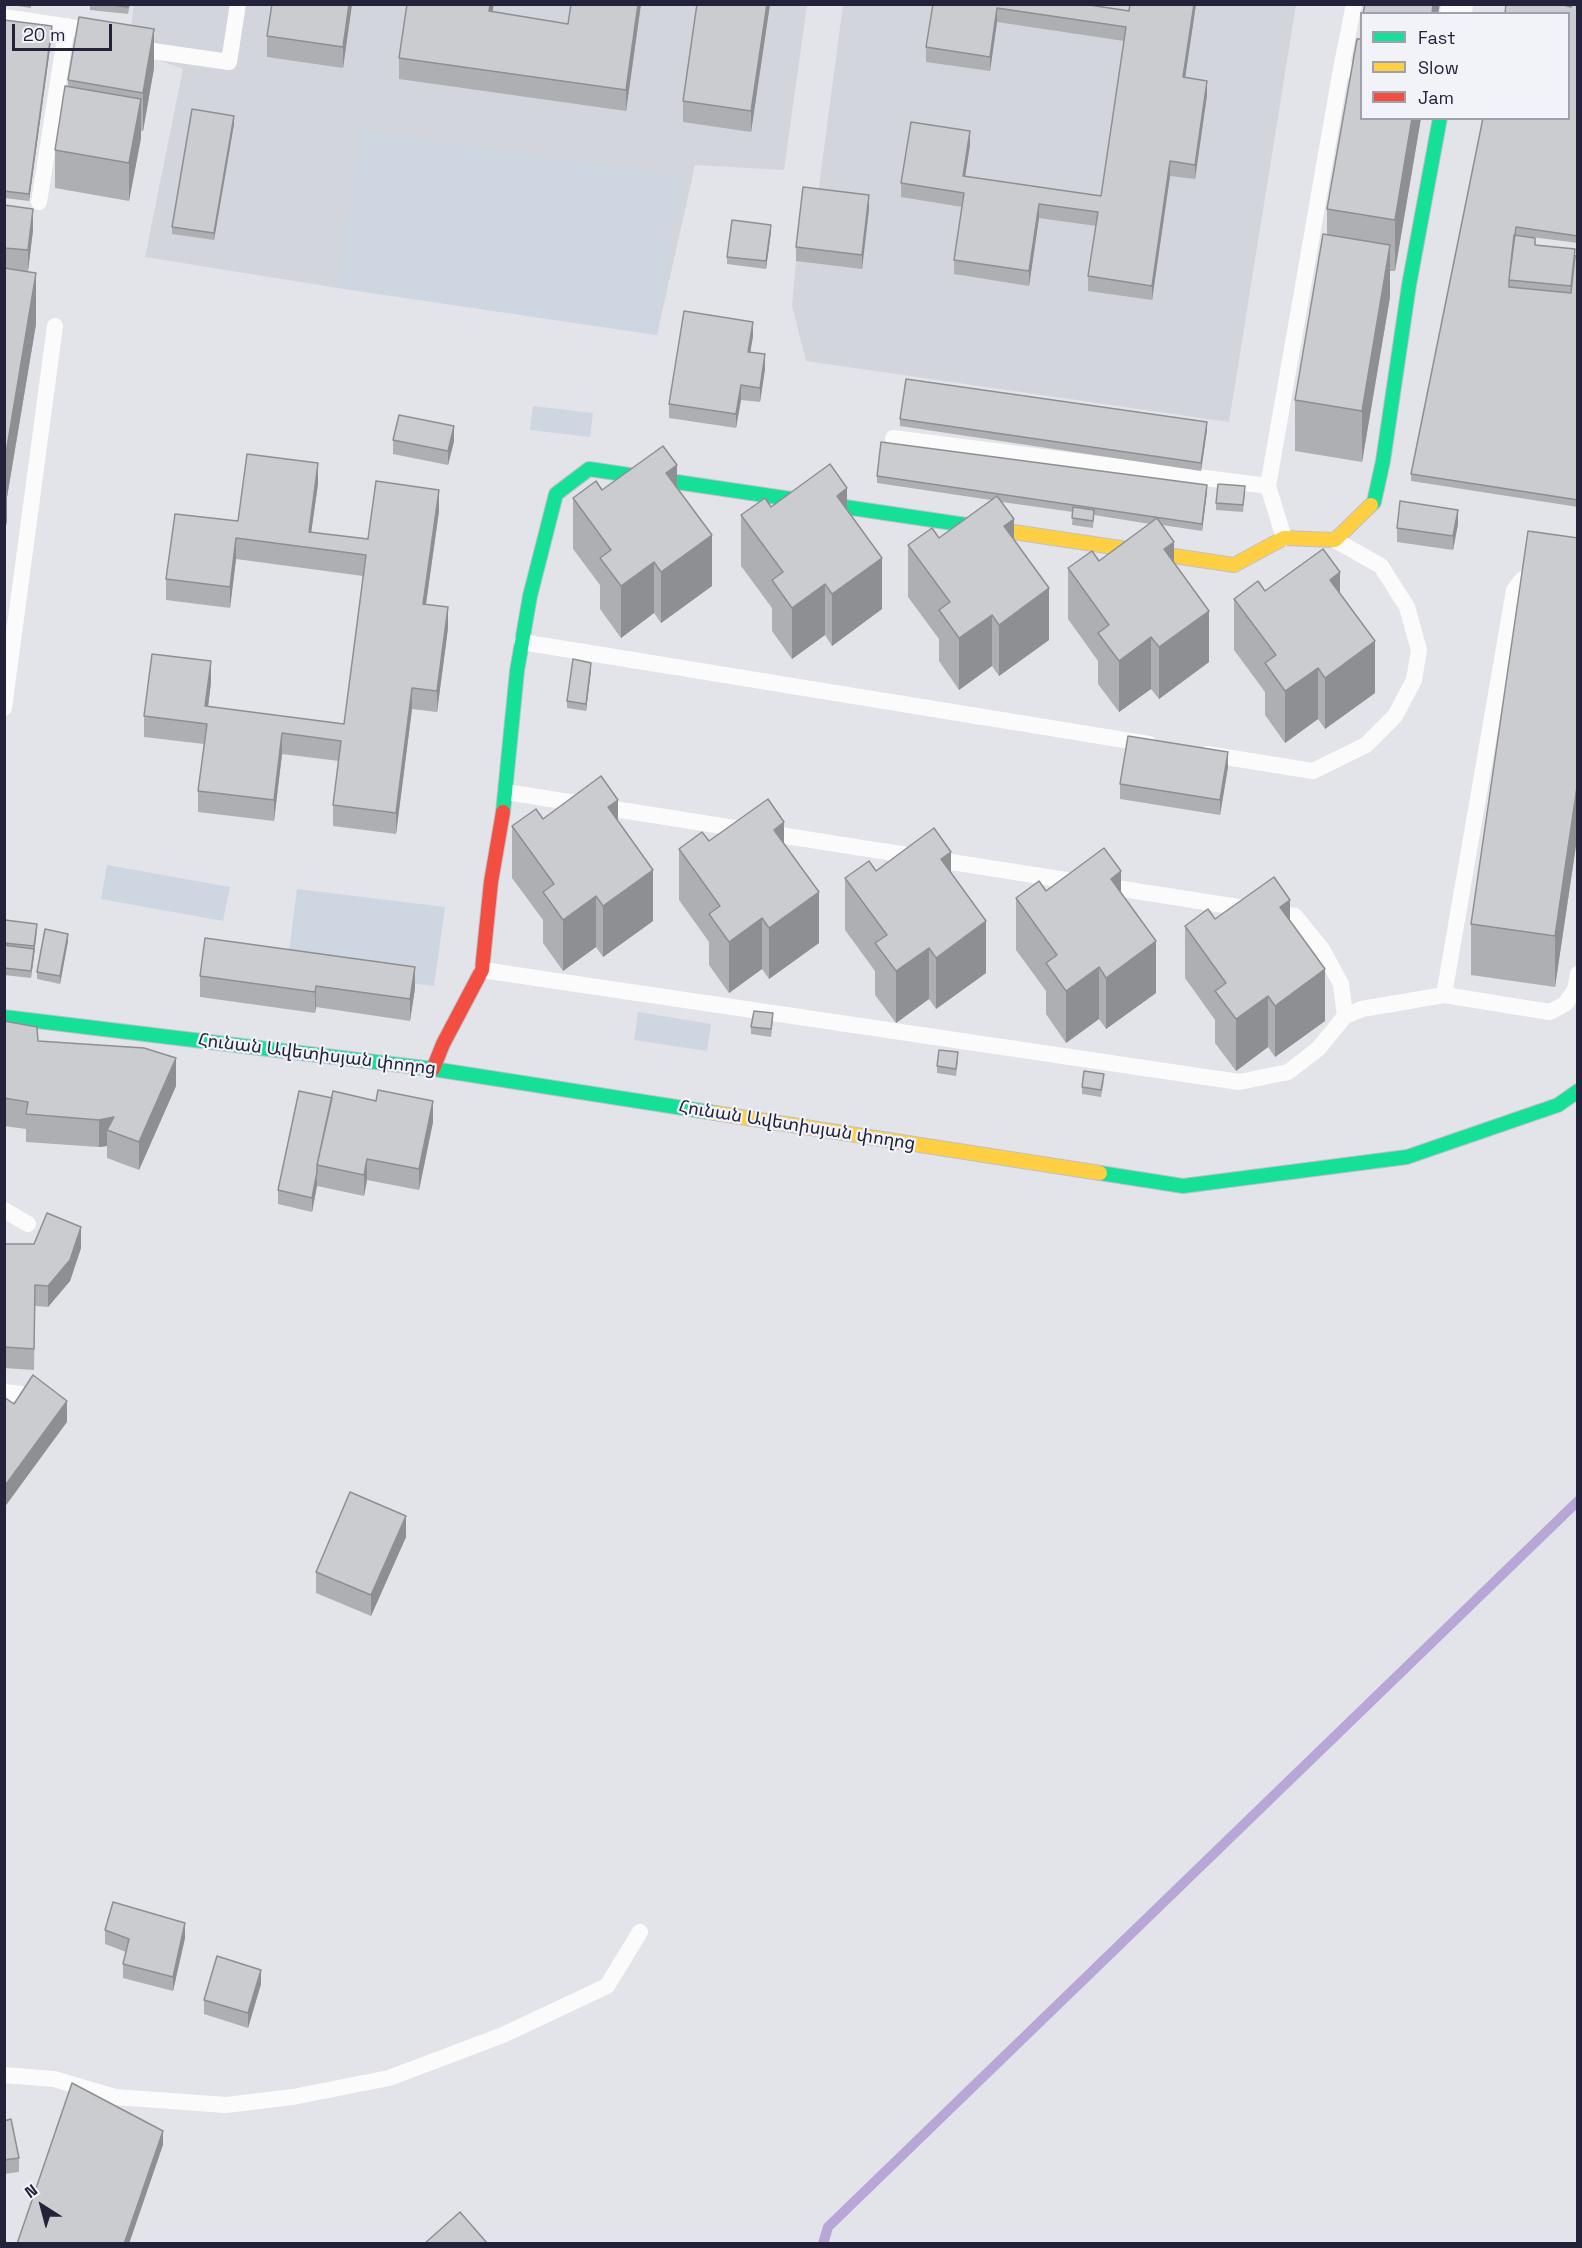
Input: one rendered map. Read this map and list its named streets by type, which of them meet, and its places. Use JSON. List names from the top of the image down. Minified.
{"streets":{"street":["Հունան Ավետիսյան փողոց"]},"legend":["Fast","Slow","Jam"],"scale_bar":"20 m","north":"top left"}
